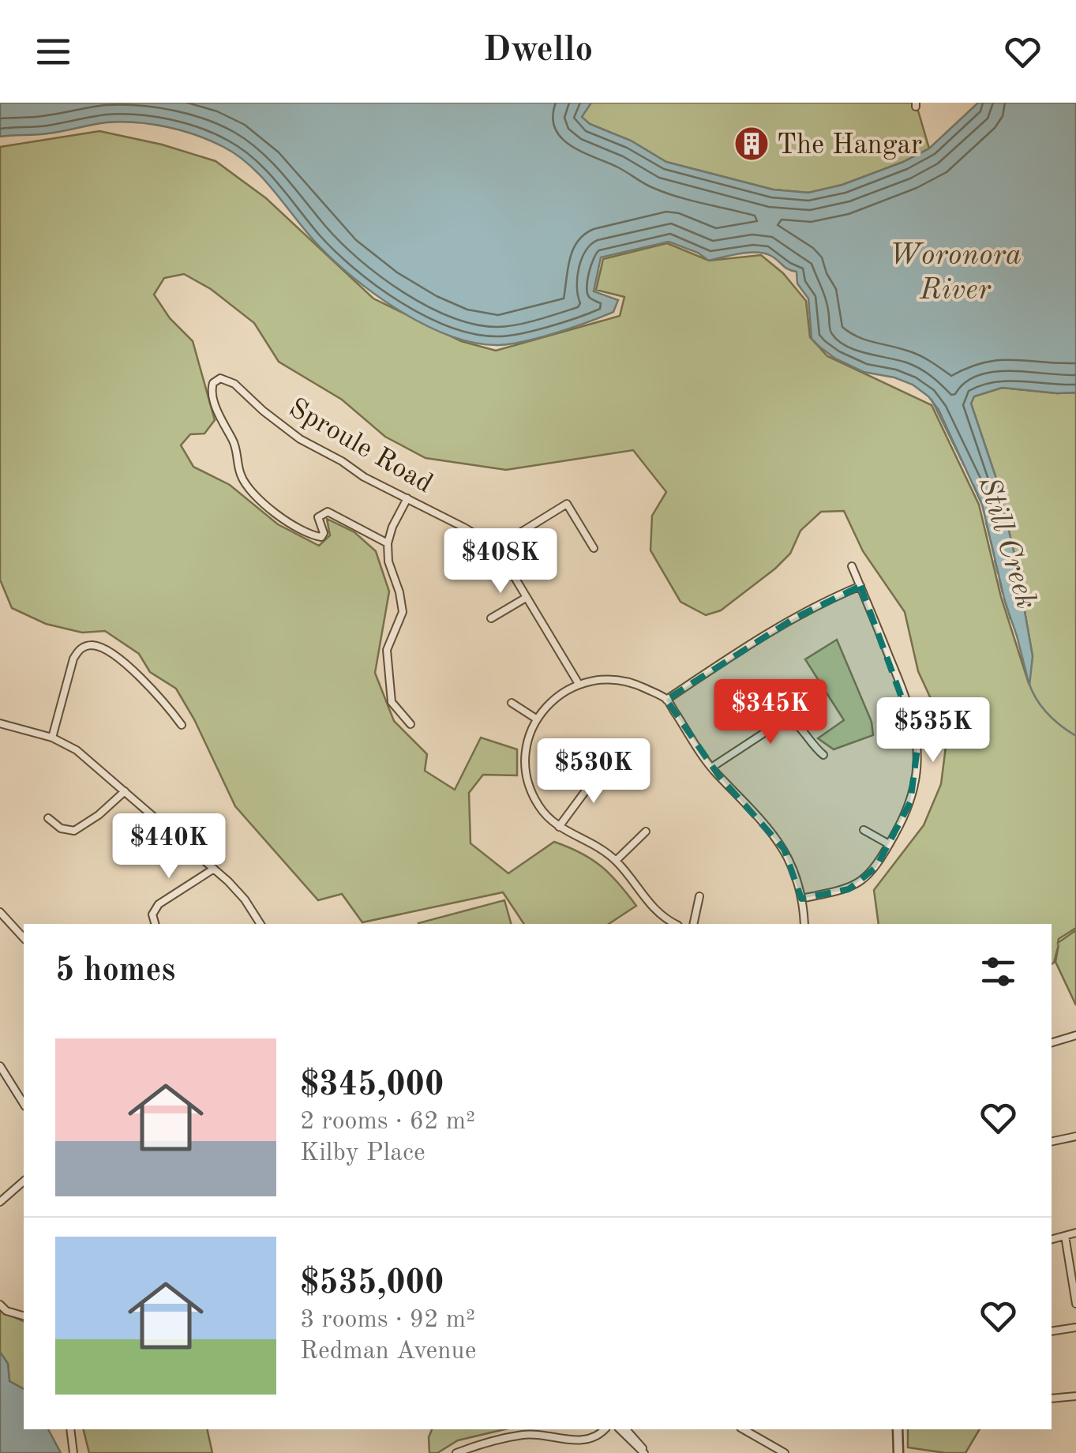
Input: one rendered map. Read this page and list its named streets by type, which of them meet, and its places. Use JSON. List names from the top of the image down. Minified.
{"streets":{"street":["Sproule Road"]},"water":["Woronora River","Still Creek"],"places":{"building":["The Hangar"]},"page":{"header":"Dwello","price":["$408K","$345K","$535K","$530K","$440K"],"heading":"5 homes","list":[{"name":"$345,000","note":"2 rooms · 62 m² · Kilby Place"},{"name":"$535,000","note":"3 rooms · 92 m² · Redman Avenue"}]}}
